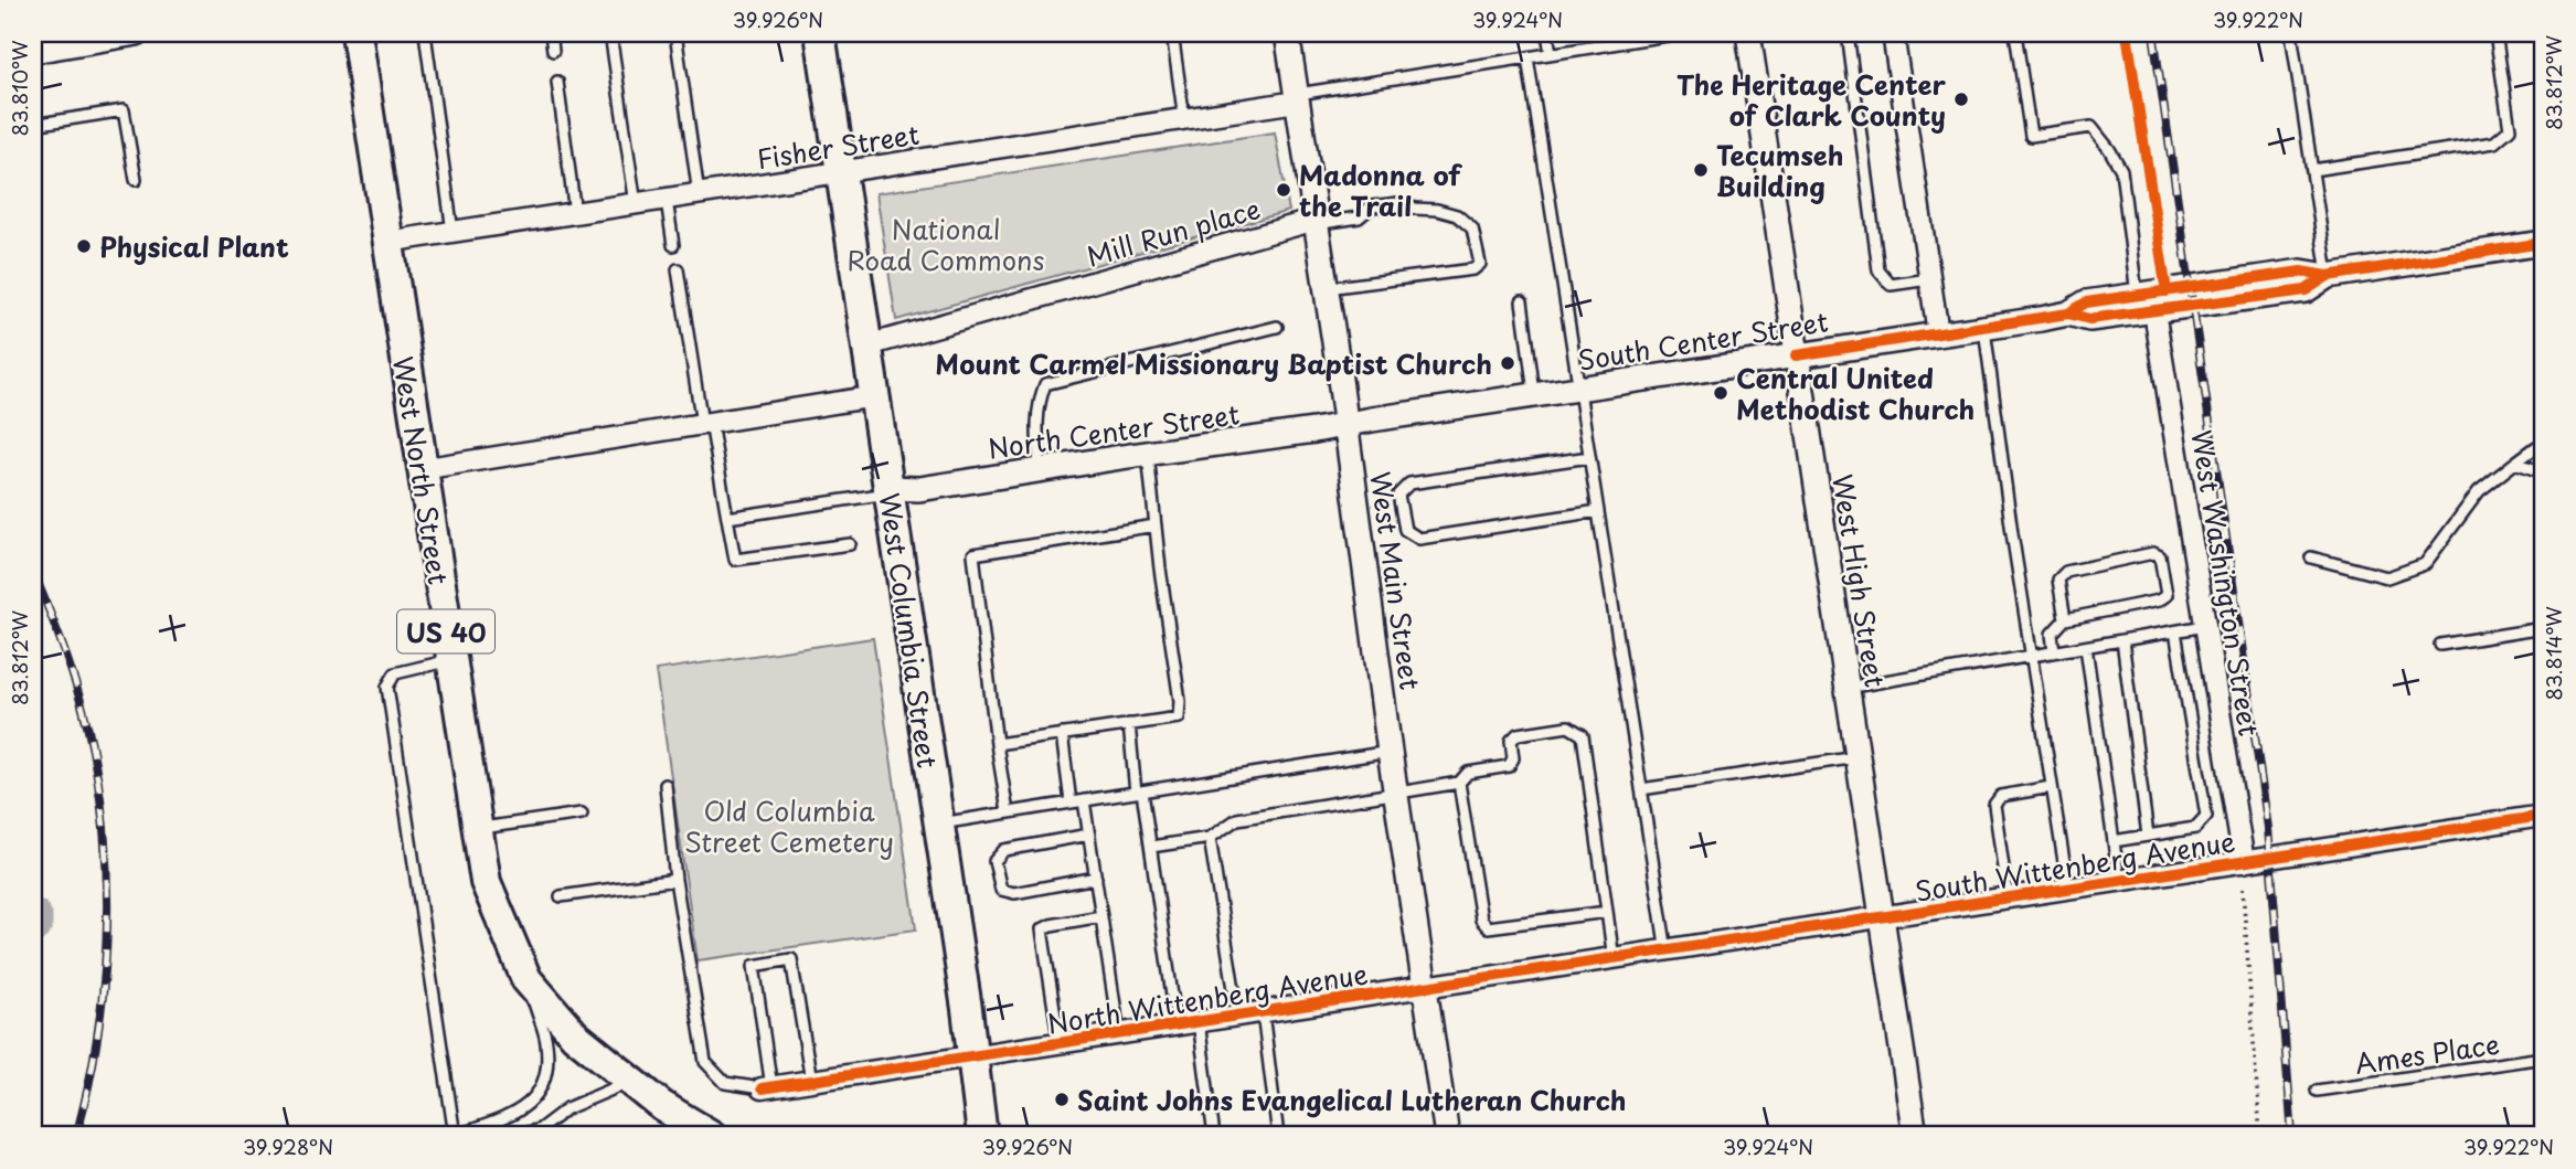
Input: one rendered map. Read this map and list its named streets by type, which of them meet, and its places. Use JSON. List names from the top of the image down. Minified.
{"streets":{"main road":["West North Street","West Columbia Street","US 40"],"street":["Fisher Street","Mill Run place","South Center Street","North Center Street","West Main Street","West High Street","West Washington Street","South Wittenberg Avenue","North Wittenberg Avenue"],"lane":["Ames Place"]},"crossings":[["Fisher Street","West North Street"],["Fisher Street","West Main Street"],["Fisher Street","West Columbia Street"],["Mill Run place","West Main Street"],["Mill Run place","West Columbia Street"],["South Center Street","North Center Street"],["South Center Street","West Main Street"],["South Center Street","West High Street"],["South Center Street","West Washington Street"],["North Center Street","West Main Street"],["North Center Street","West Columbia Street"],["West Main Street","North Wittenberg Avenue"],["West High Street","South Wittenberg Avenue"],["West Washington Street","South Wittenberg Avenue"],["West Columbia Street","North Wittenberg Avenue"],["South Wittenberg Avenue","North Wittenberg Avenue"]],"parks":["National Road Commons","Old Columbia Street Cemetery"],"places":["The Heritage Center of Clark County","Tecumseh Building","Madonna of the Trail","Physical Plant","Mount Carmel Missionary Baptist Church","Central United Methodist Church","Saint Johns Evangelical Lutheran Church"],"coordinates":["39.926°N","39.924°N","39.922°N","83.812°W","83.810°W","83.814°W","39.928°N"]}
